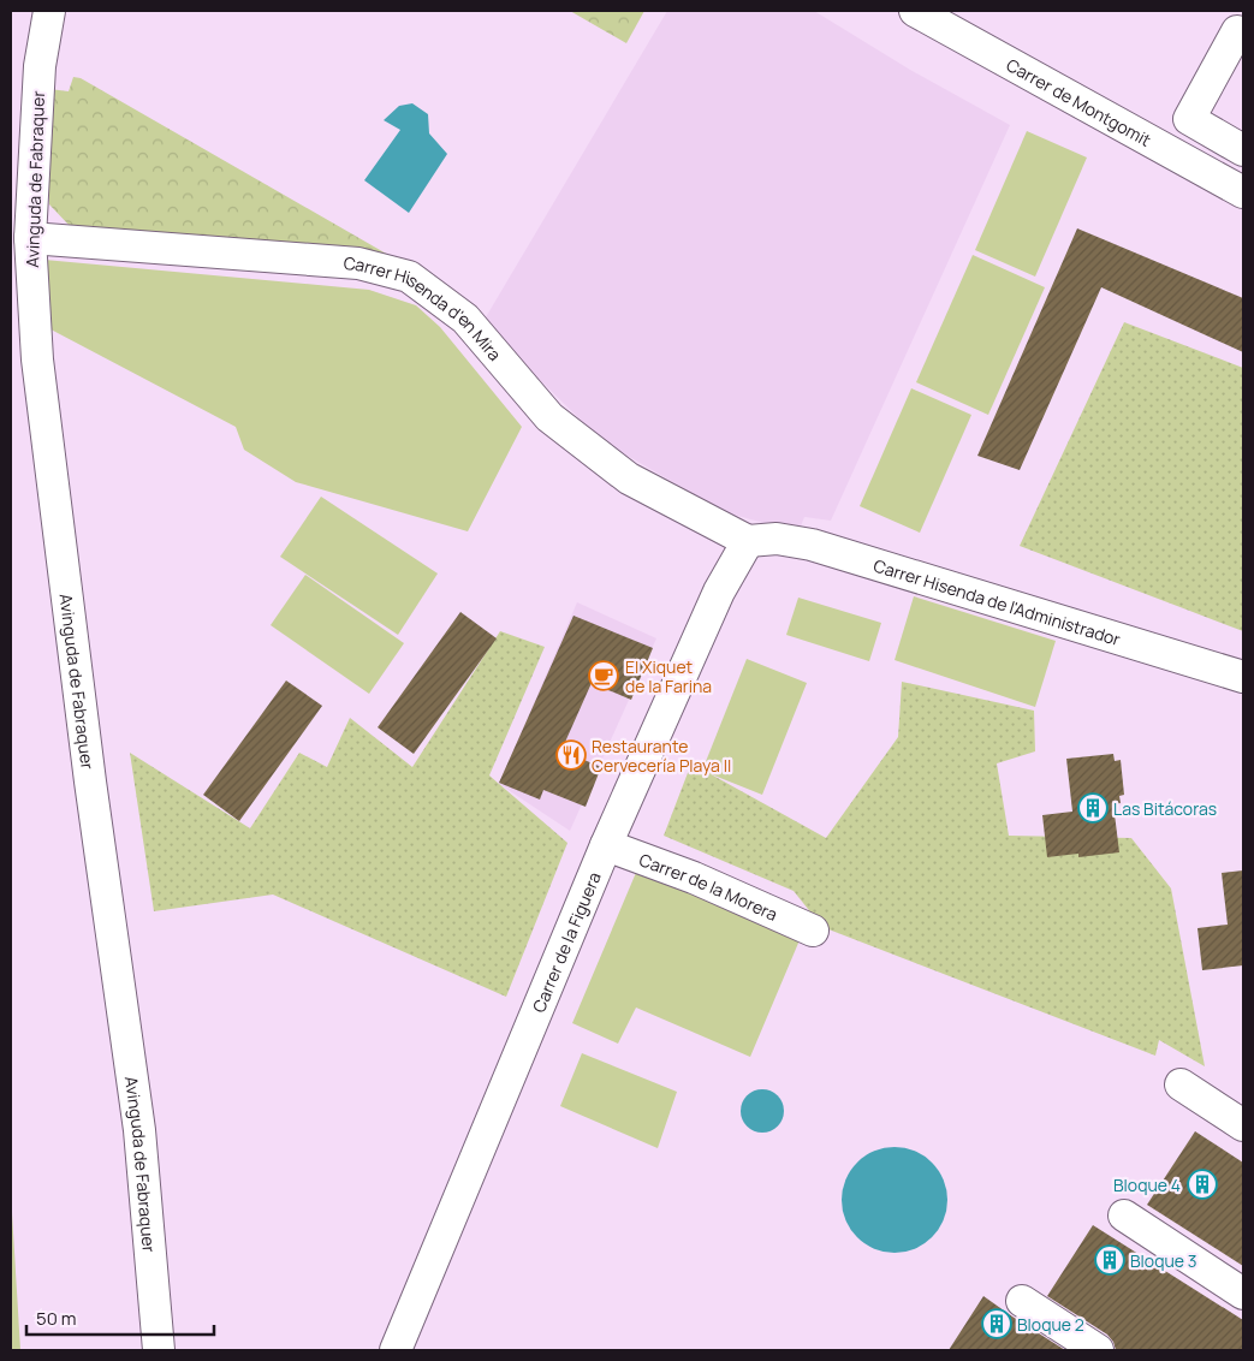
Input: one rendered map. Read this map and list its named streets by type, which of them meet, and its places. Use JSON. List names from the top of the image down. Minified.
{"streets":{"street":["Carrer de Montgomit","Avinguda de Fabraquer","Carrer Hisenda d'en Mira","Carrer Hisenda de l'Administrador","Carrer de la Morera","Carrer de la Figuera"]},"crossings":[["Avinguda de Fabraquer","Carrer Hisenda d'en Mira"],["Carrer Hisenda d'en Mira","Carrer Hisenda de l'Administrador"],["Carrer Hisenda d'en Mira","Carrer de la Figuera"],["Carrer Hisenda de l'Administrador","Carrer de la Figuera"],["Carrer de la Morera","Carrer de la Figuera"]],"places":{"cafe":["El Xiquet de la Farina"],"restaurant":["Restaurante Cervecería Playa II"],"building":["Las Bitácoras","Bloque 4","Bloque 3","Bloque 2"]},"scale_bar":"50 m"}
